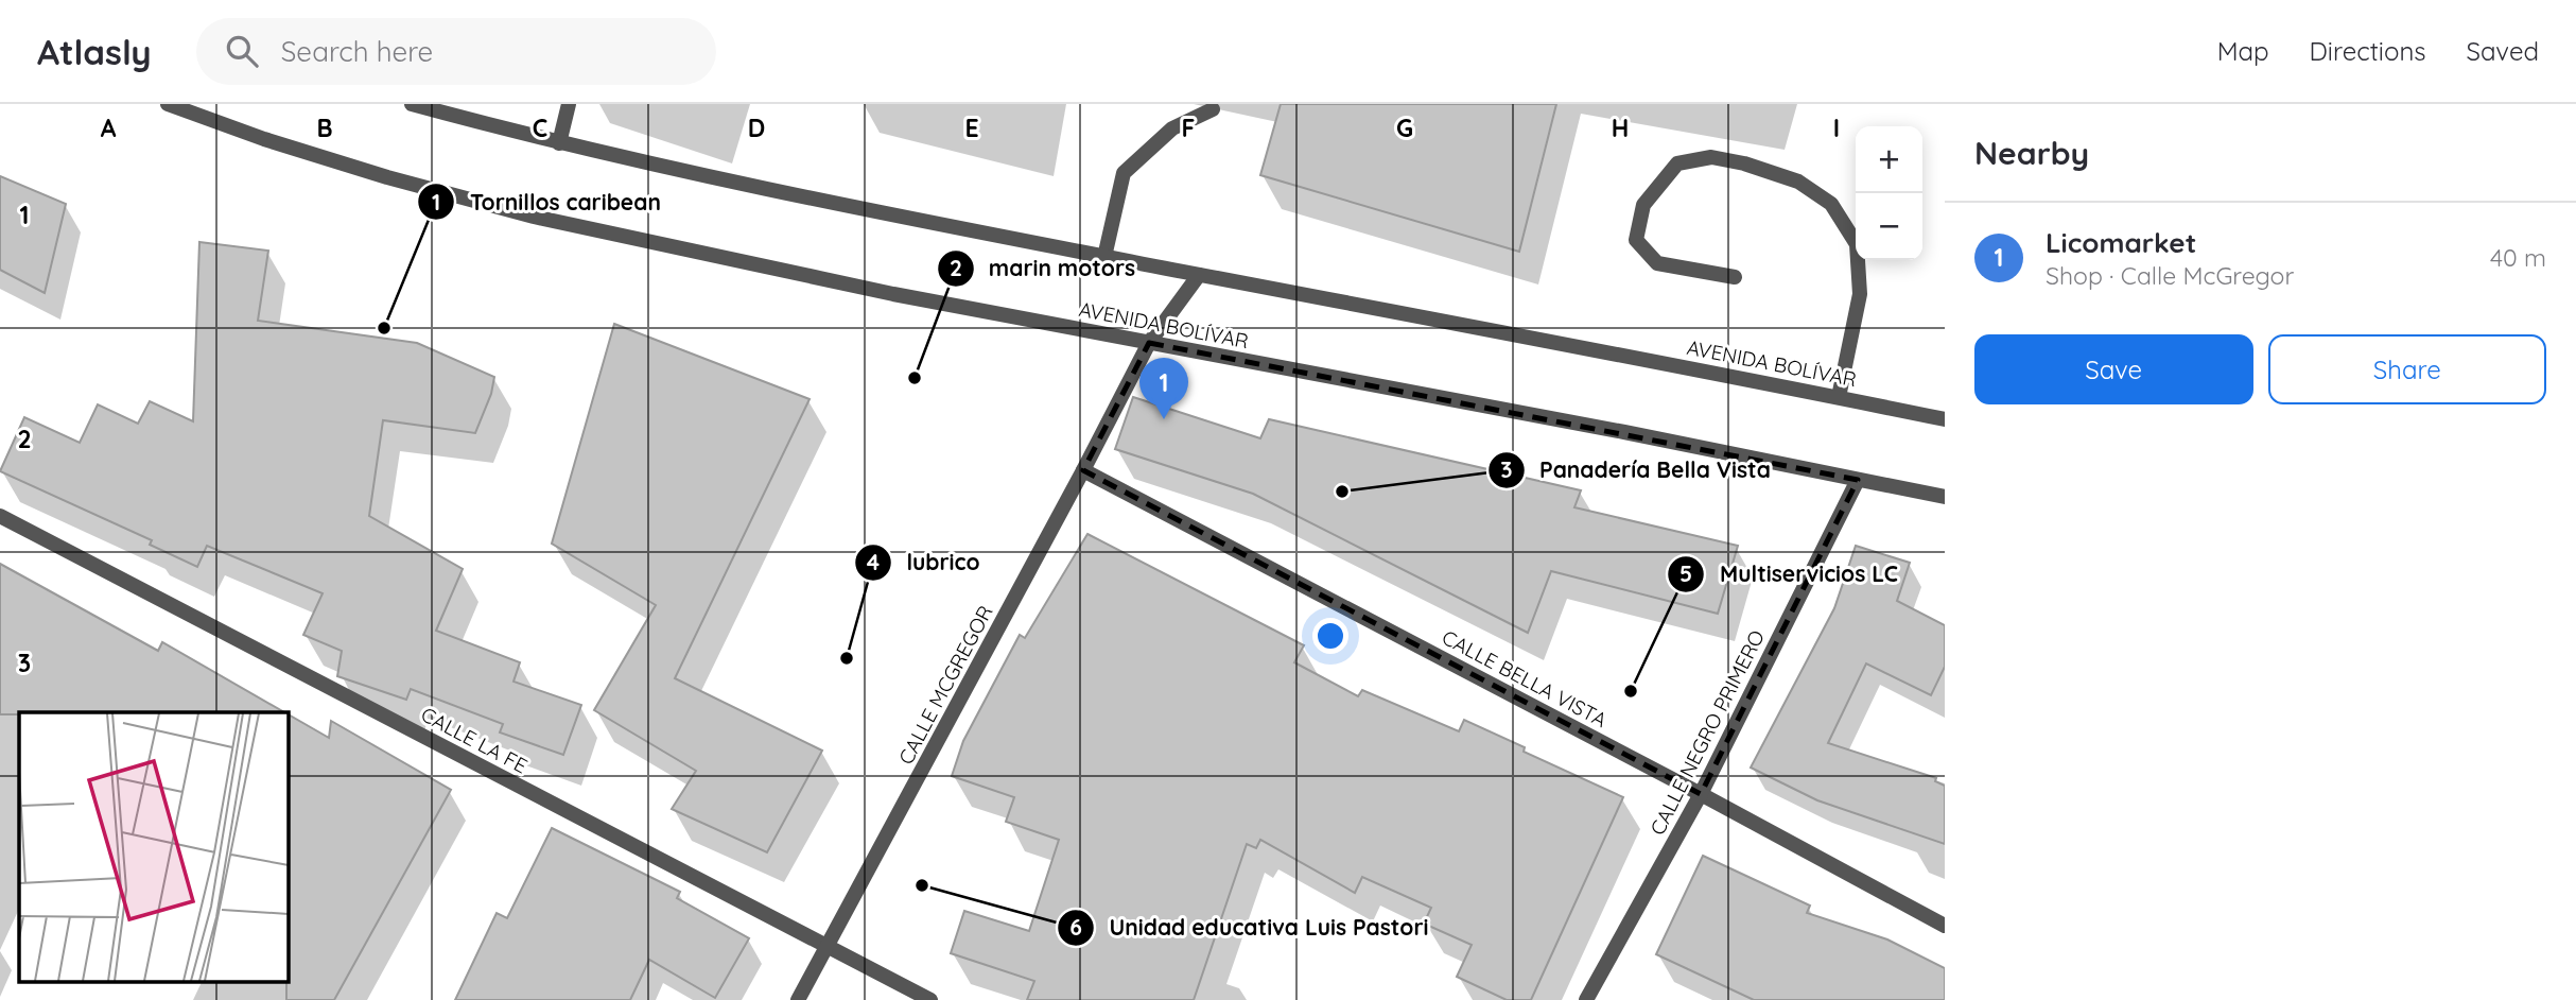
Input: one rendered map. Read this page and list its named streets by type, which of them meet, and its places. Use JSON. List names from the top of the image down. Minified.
{"streets":{"street":["AVENIDA BOLÍVAR","CALLE BELLA VISTA","CALLE MCGREGOR","CALLE NEGRO PRIMERO","CALLE LA FE"]},"crossings":[["AVENIDA BOLÍVAR","CALLE MCGREGOR"],["AVENIDA BOLÍVAR","CALLE NEGRO PRIMERO"],["CALLE BELLA VISTA","CALLE MCGREGOR"],["CALLE BELLA VISTA","CALLE NEGRO PRIMERO"],["CALLE MCGREGOR","CALLE LA FE"]],"places":["Tornillos caribean","marin motors","Panadería Bella Vista","lubrico","Multiservicios LC","Unidad educativa Luis Pastori"],"page":{"header":"Atlasly","search":"Search here","nav":["Map","Directions","Saved"],"heading":"Nearby","map_buttons":["+","−"],"list":[{"mark":"1","name":"Licomarket","note":"Shop · Calle McGregor","value":"40 m"}],"buttons":["Save","Share"],"pins":"1"},"grid":{"columns":["A","B","C","D","E","F","G","H","I"],"rows":["1","2","3"]}}
